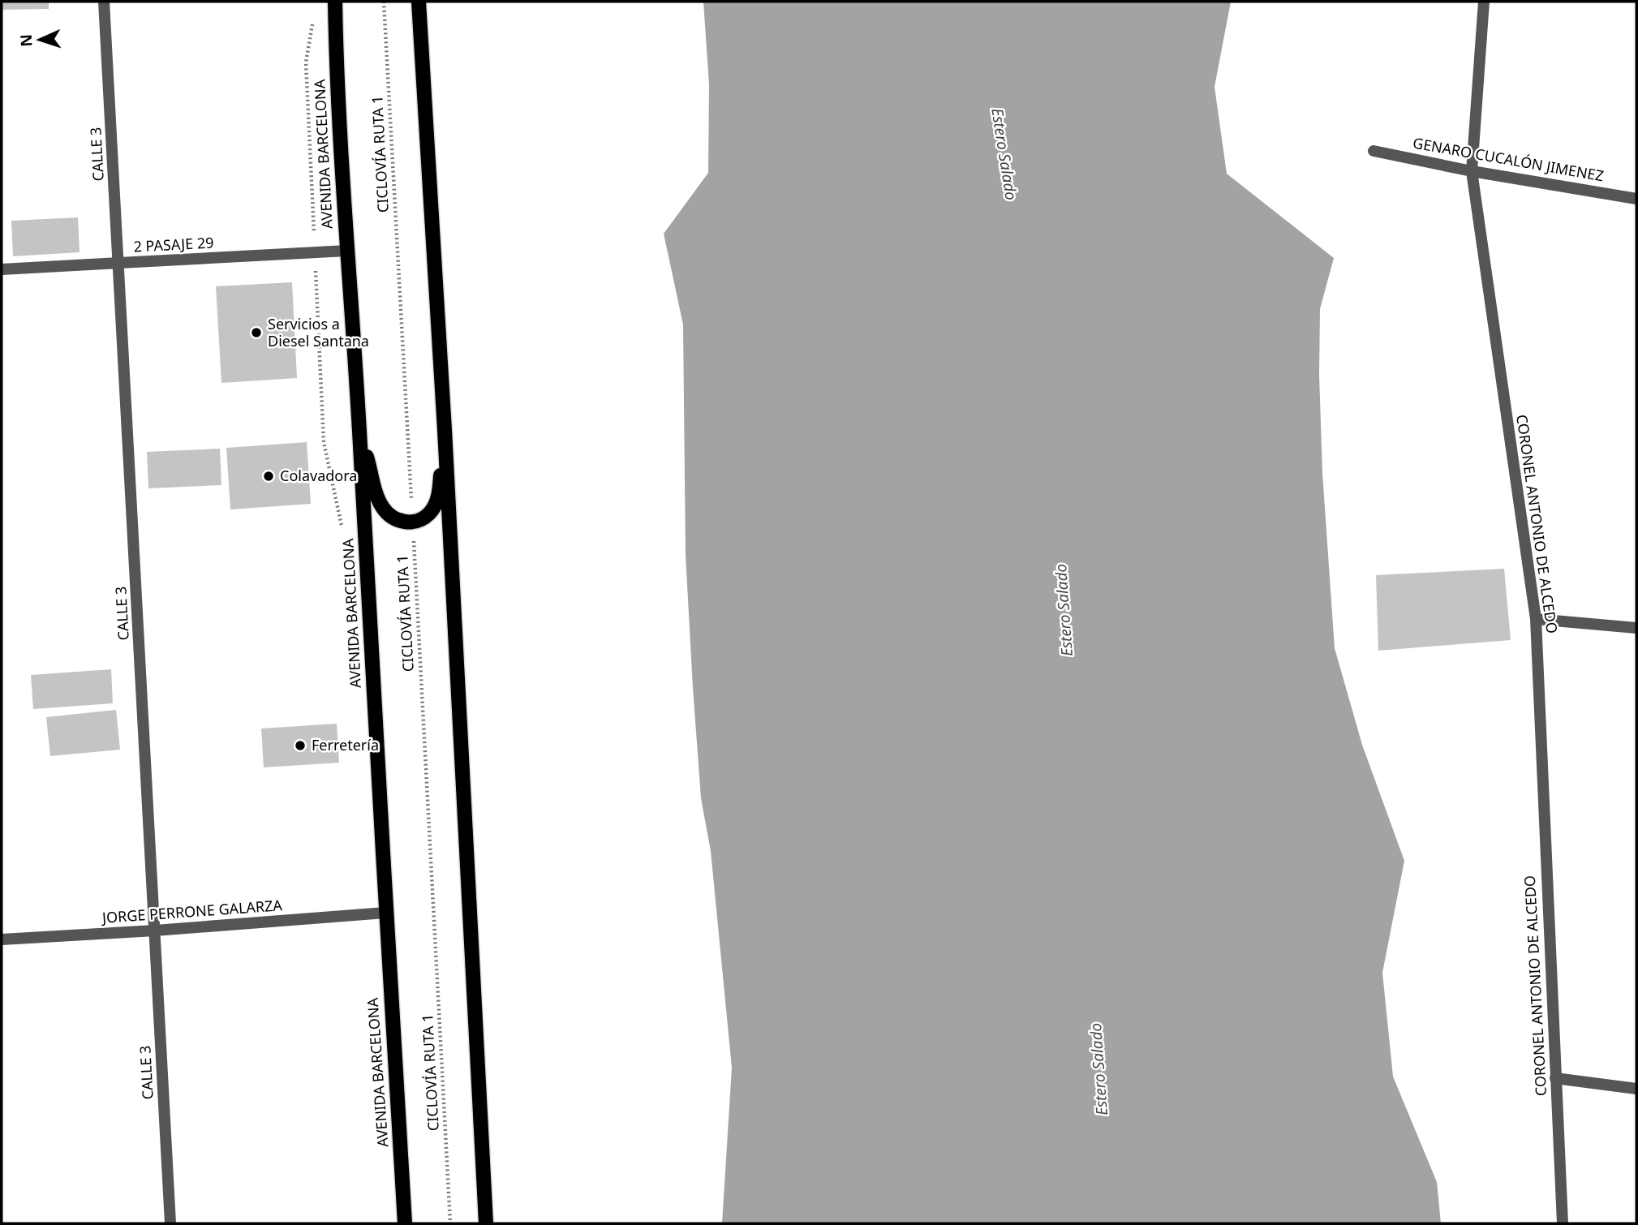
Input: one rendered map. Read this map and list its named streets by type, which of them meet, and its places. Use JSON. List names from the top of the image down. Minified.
{"streets":{"main road":["AVENIDA BARCELONA"],"street":["CALLE 3","GENARO CUCALÓN JIMENEZ","2 PASAJE 29","CORONEL ANTONIO DE ALCEDO","JORGE PERRONE GALARZA"],"path":["CICLOVÍA RUTA 1"]},"crossings":[["CALLE 3","2 PASAJE 29"],["CALLE 3","JORGE PERRONE GALARZA"],["AVENIDA BARCELONA","2 PASAJE 29"],["AVENIDA BARCELONA","JORGE PERRONE GALARZA"],["GENARO CUCALÓN JIMENEZ","CORONEL ANTONIO DE ALCEDO"]],"water":["Estero Salado"],"places":["Servicios a Diesel Santana","Colavadora","Ferretería"],"north":"left"}
